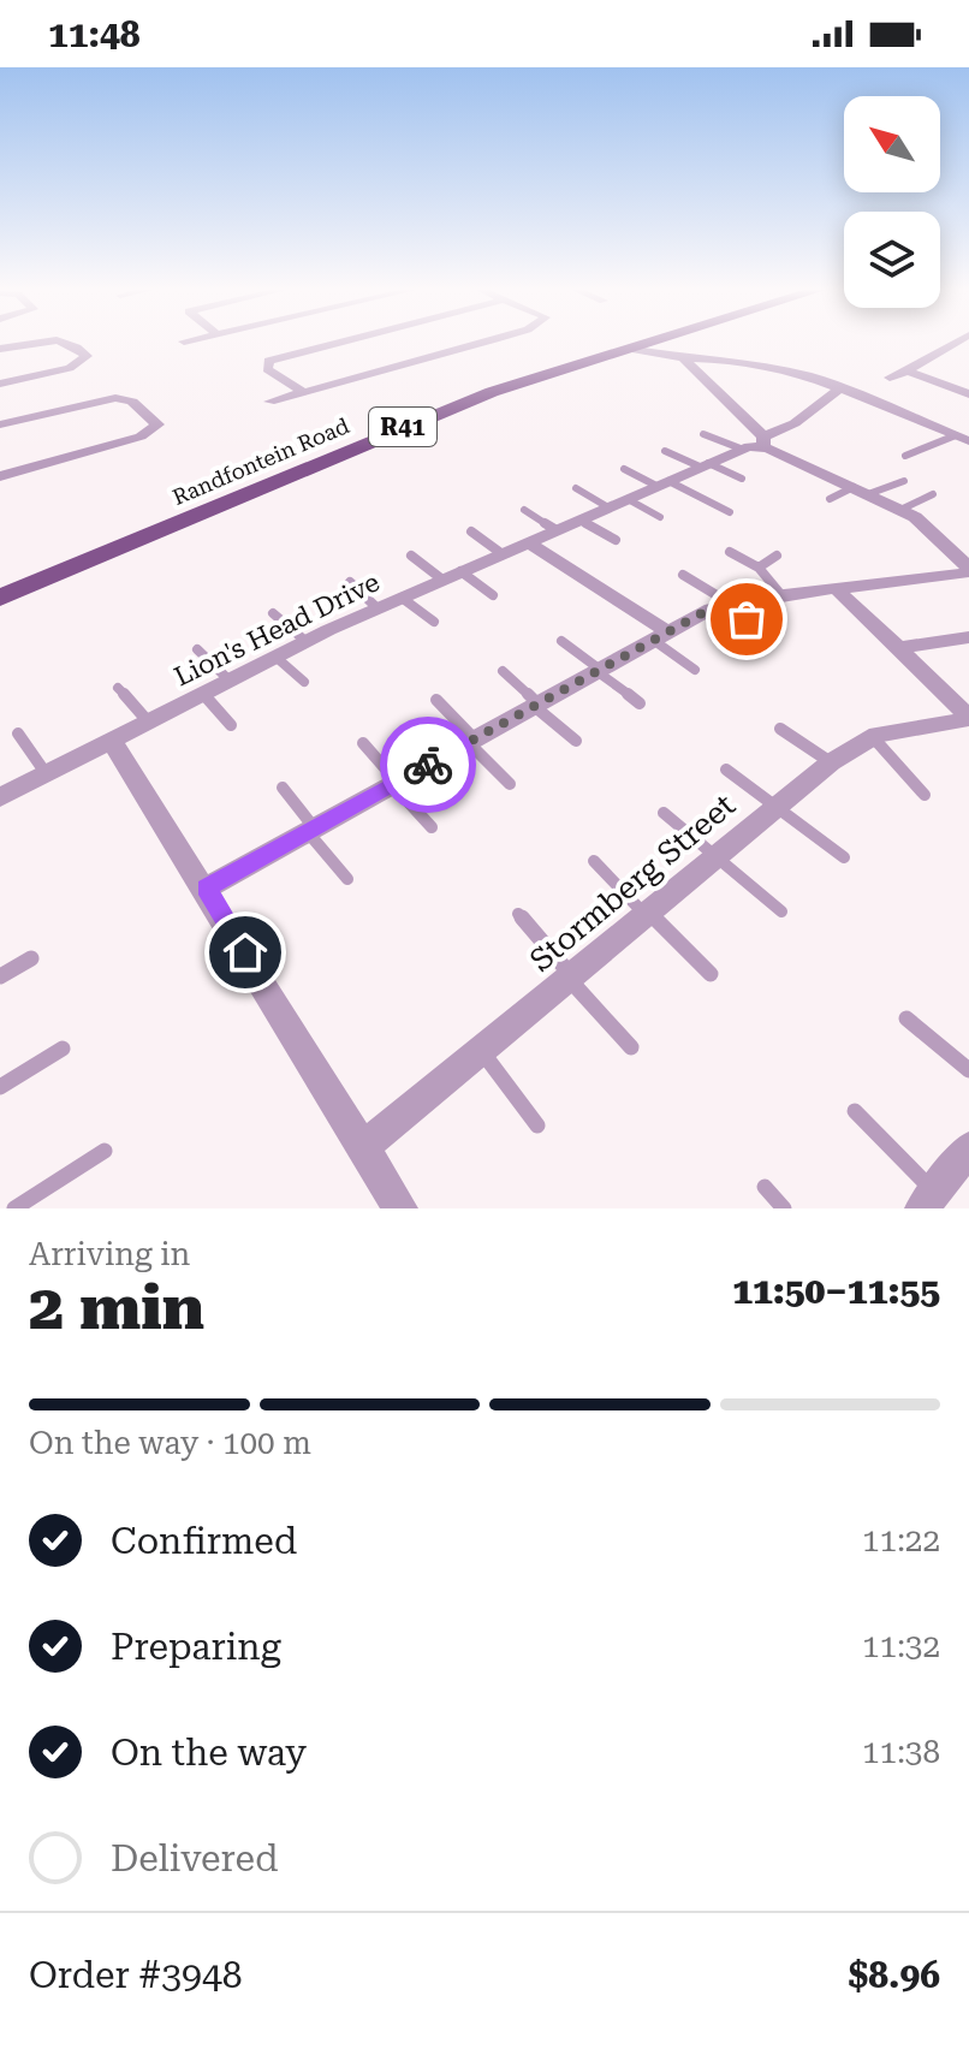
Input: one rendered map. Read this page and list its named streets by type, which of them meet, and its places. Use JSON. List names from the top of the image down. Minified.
{"streets":{"main road":["R41","Randfontein Road"],"street":["Lion's Head Drive","Stormberg Street"]},"north":"top left","page":{"status":"11:48","heading":["2 min","Arriving in","11:50–11:55"],"panel":["Order #3948","$8.96"],"bar":"On the way · 100 m","list":[["Confirmed","11:22"],["Preparing","11:32"],["On the way","11:38"],"Delivered"]}}
